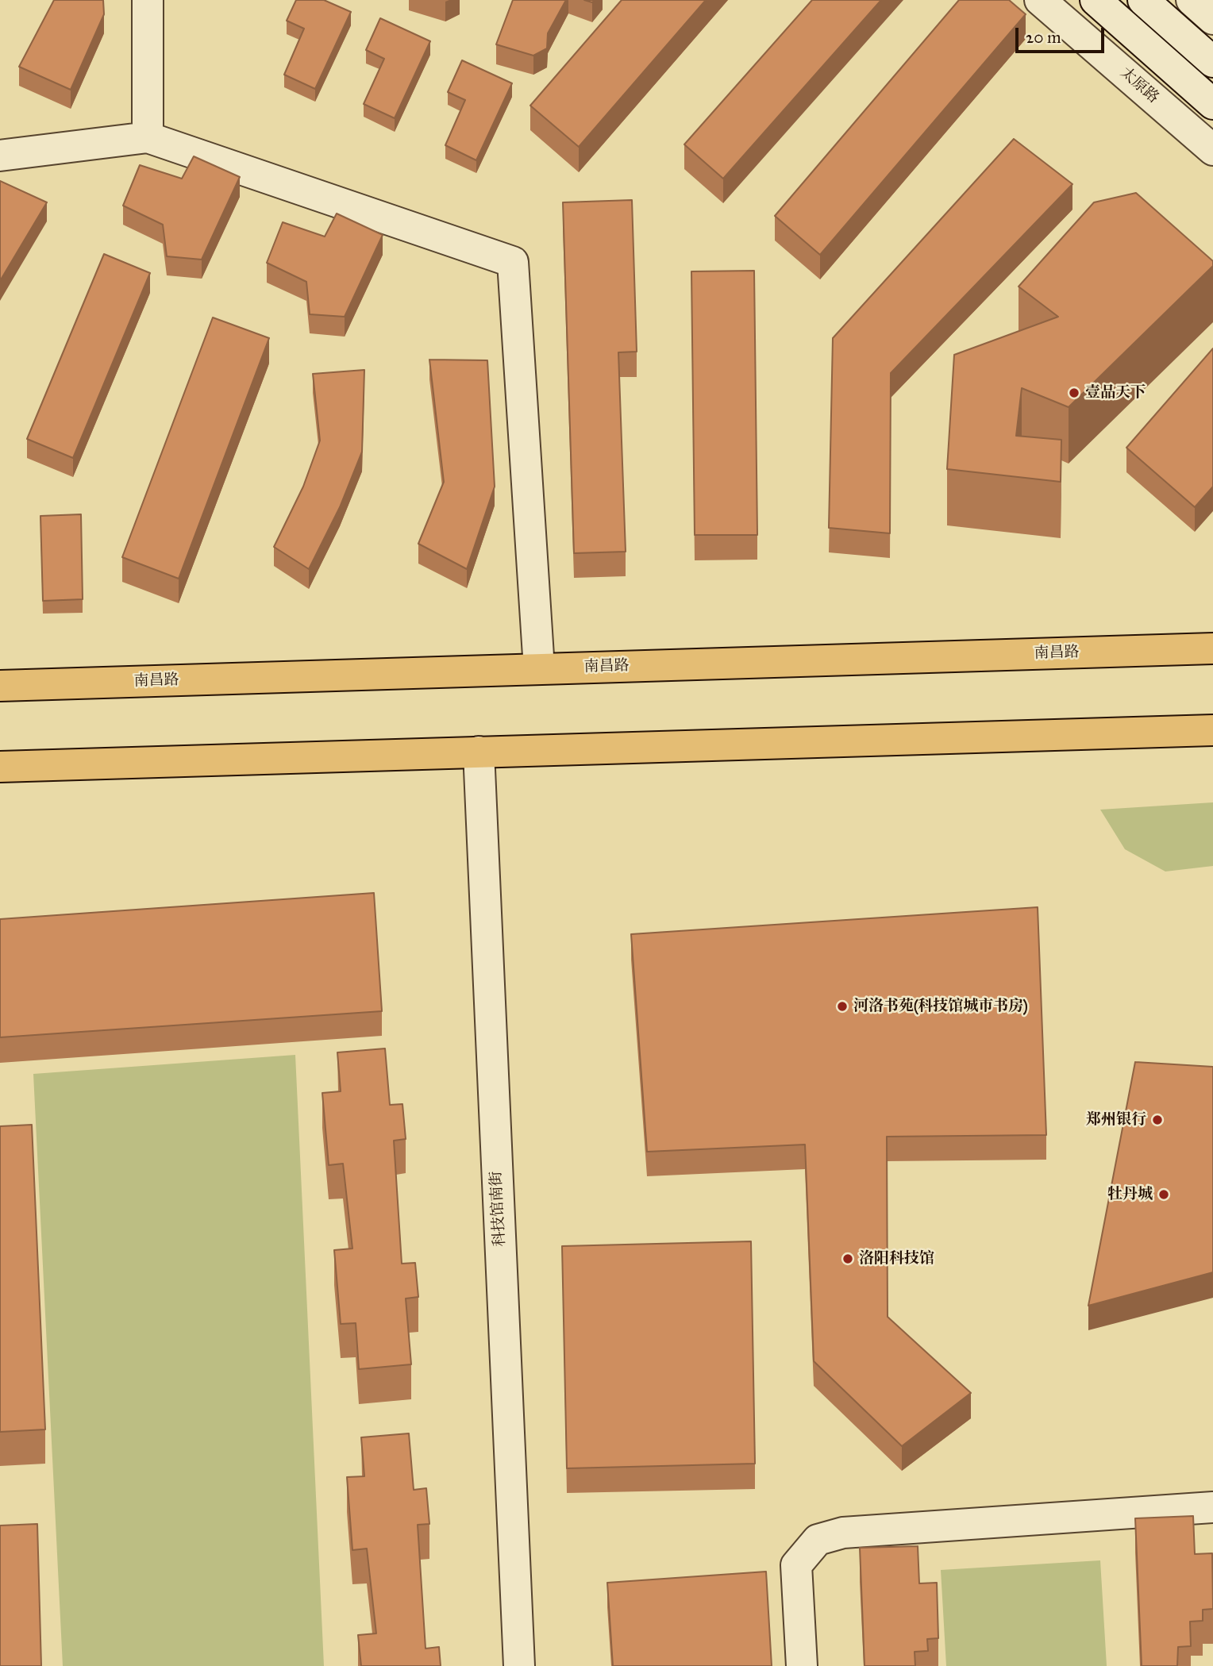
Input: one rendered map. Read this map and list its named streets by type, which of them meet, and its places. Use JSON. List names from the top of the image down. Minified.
{"streets":{"main road":["南昌路"],"street":["太原路","科技馆南街"]},"places":["壹品天下","河洛书苑(科技馆城市书房)","郑州银行","牡丹城","洛阳科技馆"],"scale_bar":"20 m"}
